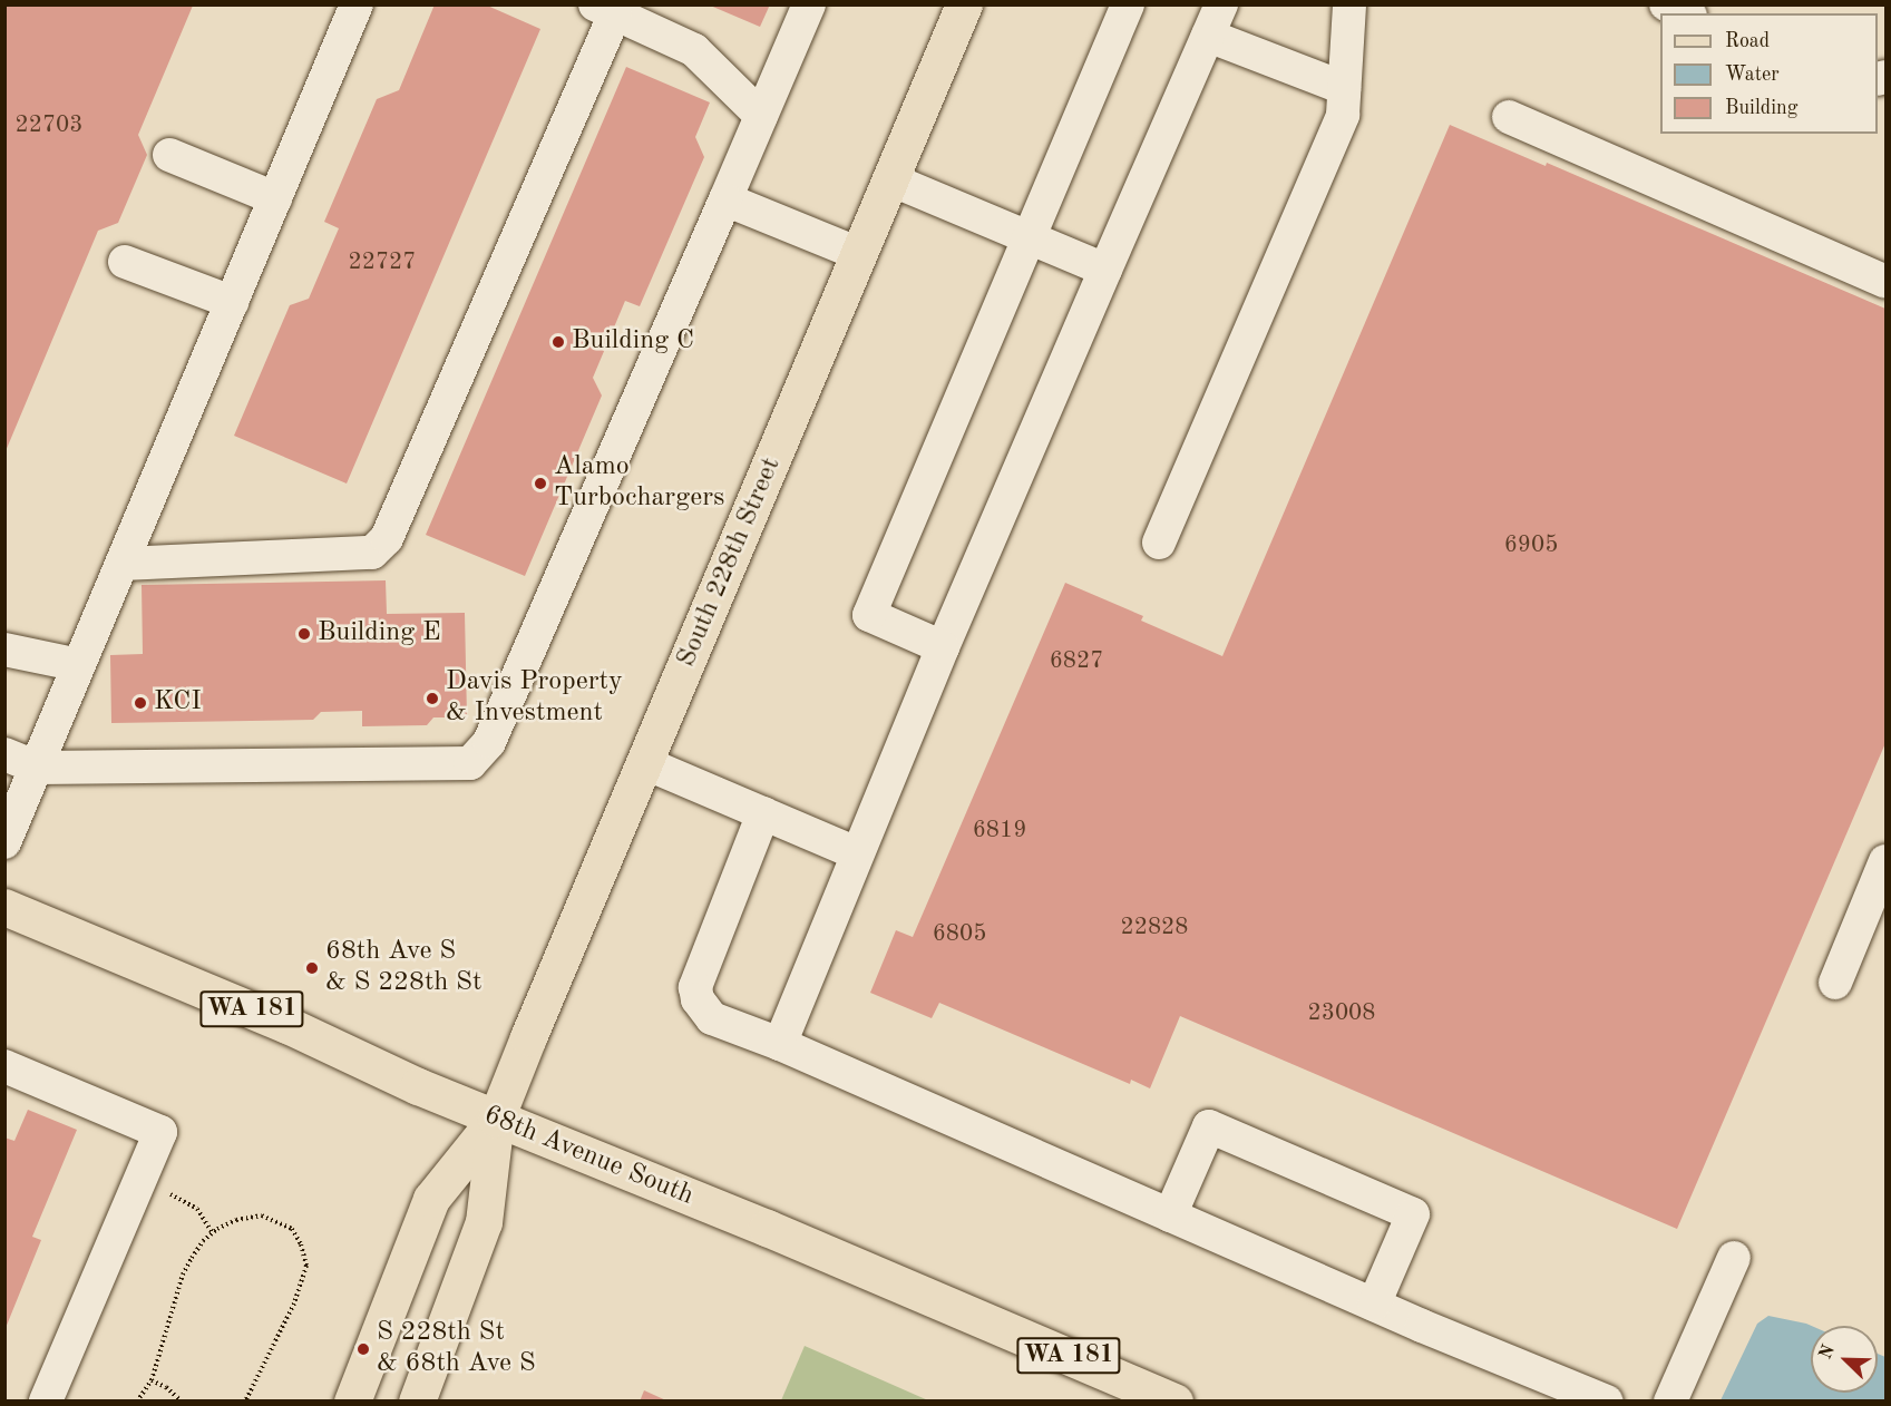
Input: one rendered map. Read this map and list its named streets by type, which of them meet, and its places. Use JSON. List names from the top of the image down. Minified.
{"streets":{"main road":["South 228th Street","WA 181","68th Avenue South"]},"crossings":[["South 228th Street","68th Avenue South"]],"places":["Building C","Alamo Turbochargers","Building E","Davis Property & Investment","KCI","68th Ave S & S 228th St","S 228th St & 68th Ave S"],"house_numbers":["22703","22727","6905","6827","6819","22828","6805","23008"],"legend":["Road","Water","Building"],"north":"top left"}
